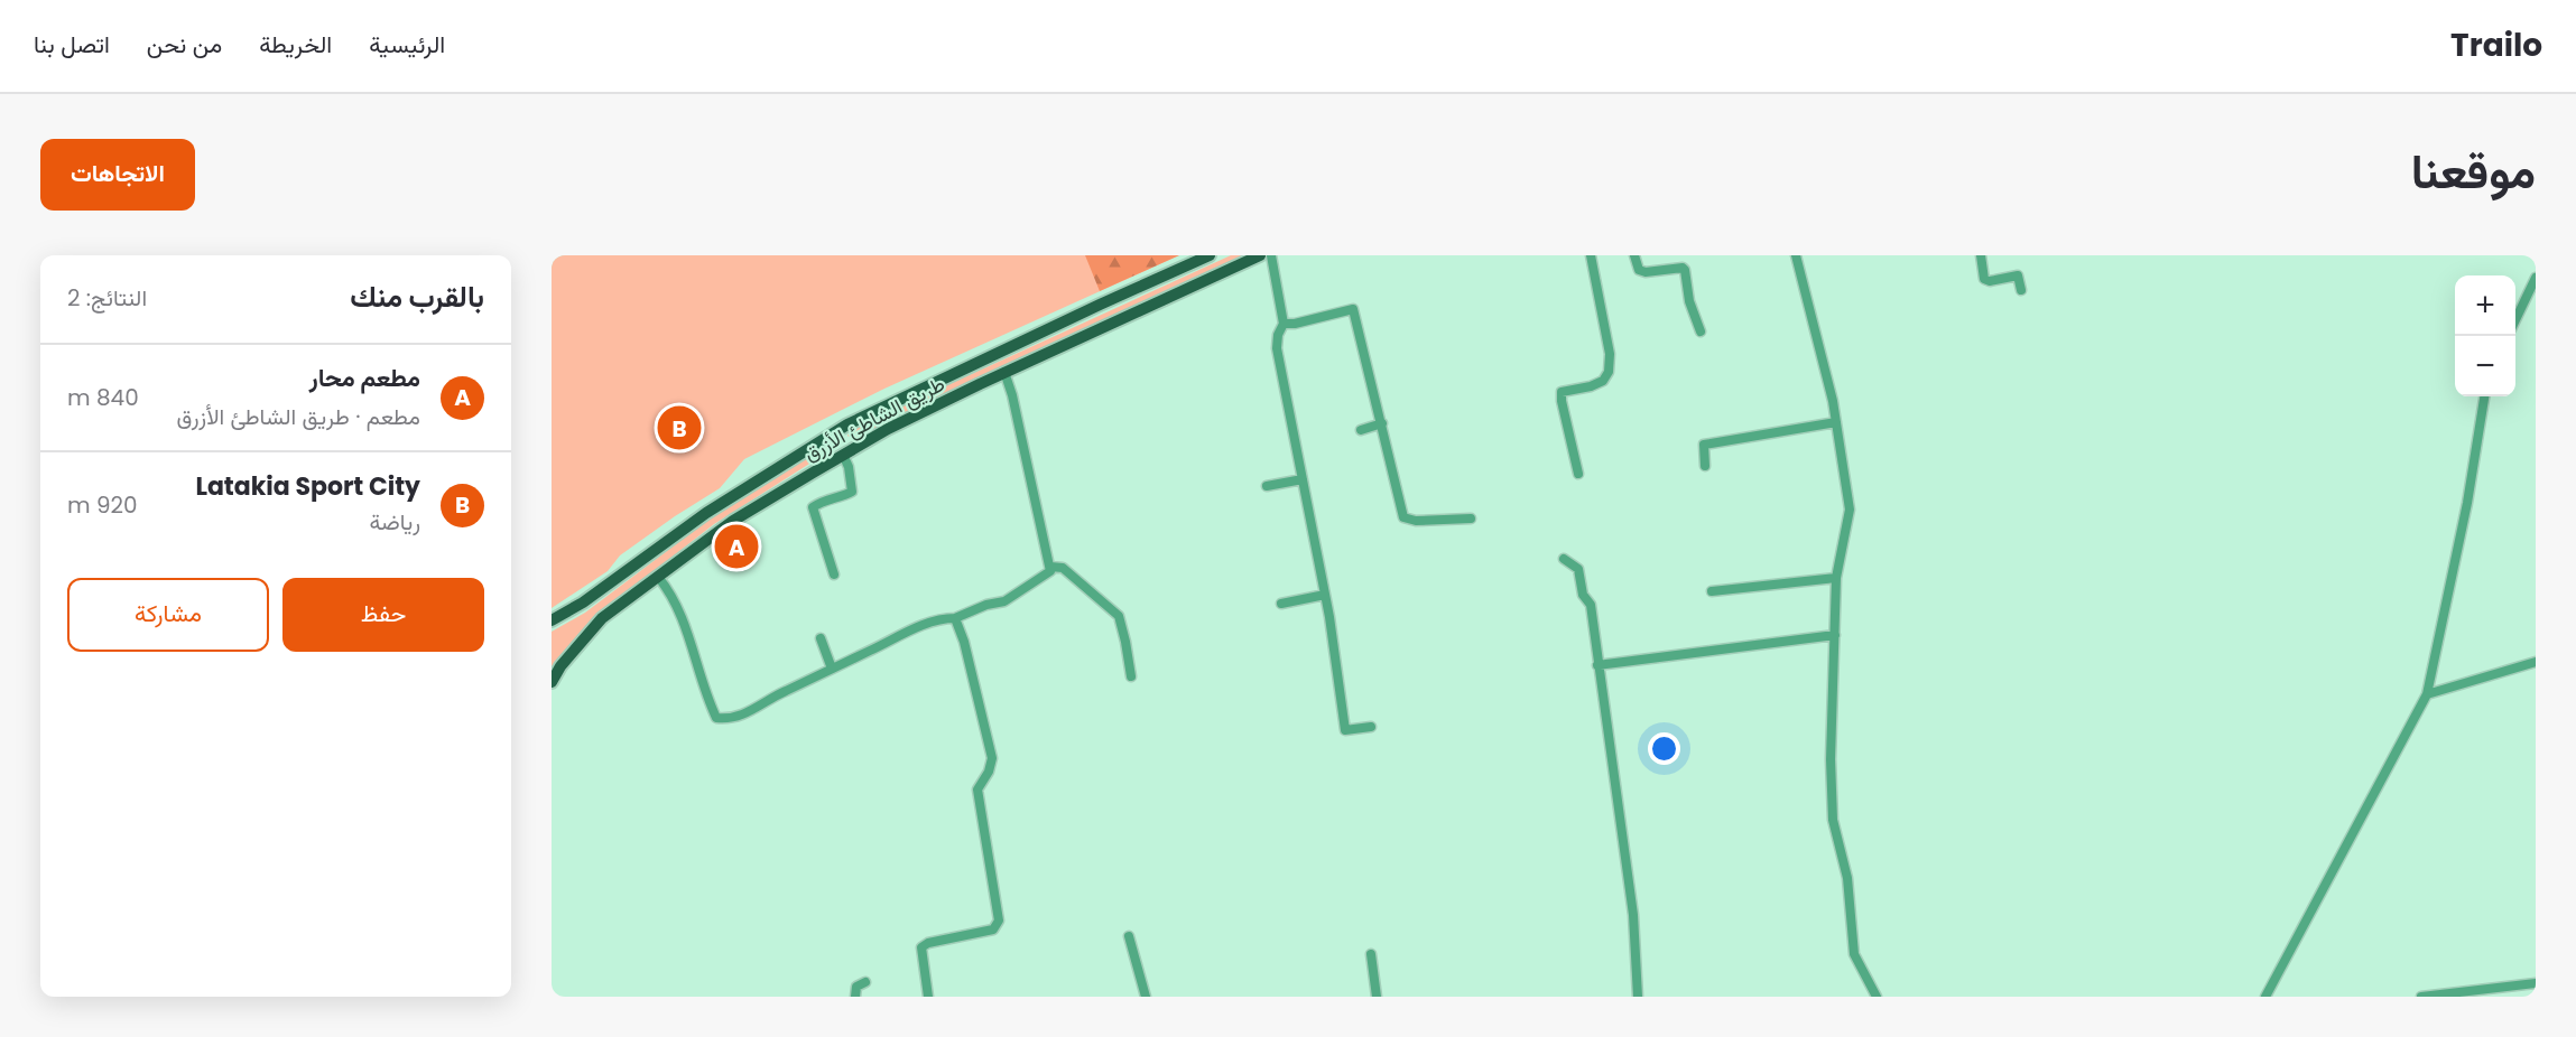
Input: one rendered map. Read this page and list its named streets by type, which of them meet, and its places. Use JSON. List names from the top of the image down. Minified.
{"streets":{"main road":["طريق الشاطئ الأزرق"]},"page":{"header":"Trailo","nav":["الرئيسية","الخريطة","من نحن","اتصل بنا"],"title":"موقعنا","buttons":["الاتجاهات",["حفظ","مشاركة"]],"heading":["بالقرب منك","النتائج: 2"],"map_buttons":["+","−"],"list":[{"mark":"A","name":"مطعم محار","note":"مطعم · طريق الشاطئ الأزرق","value":"840 m"},{"mark":"B","name":"Latakia Sport City","note":"رياضة","value":"920 m"}],"pins":["B","A"]}}
